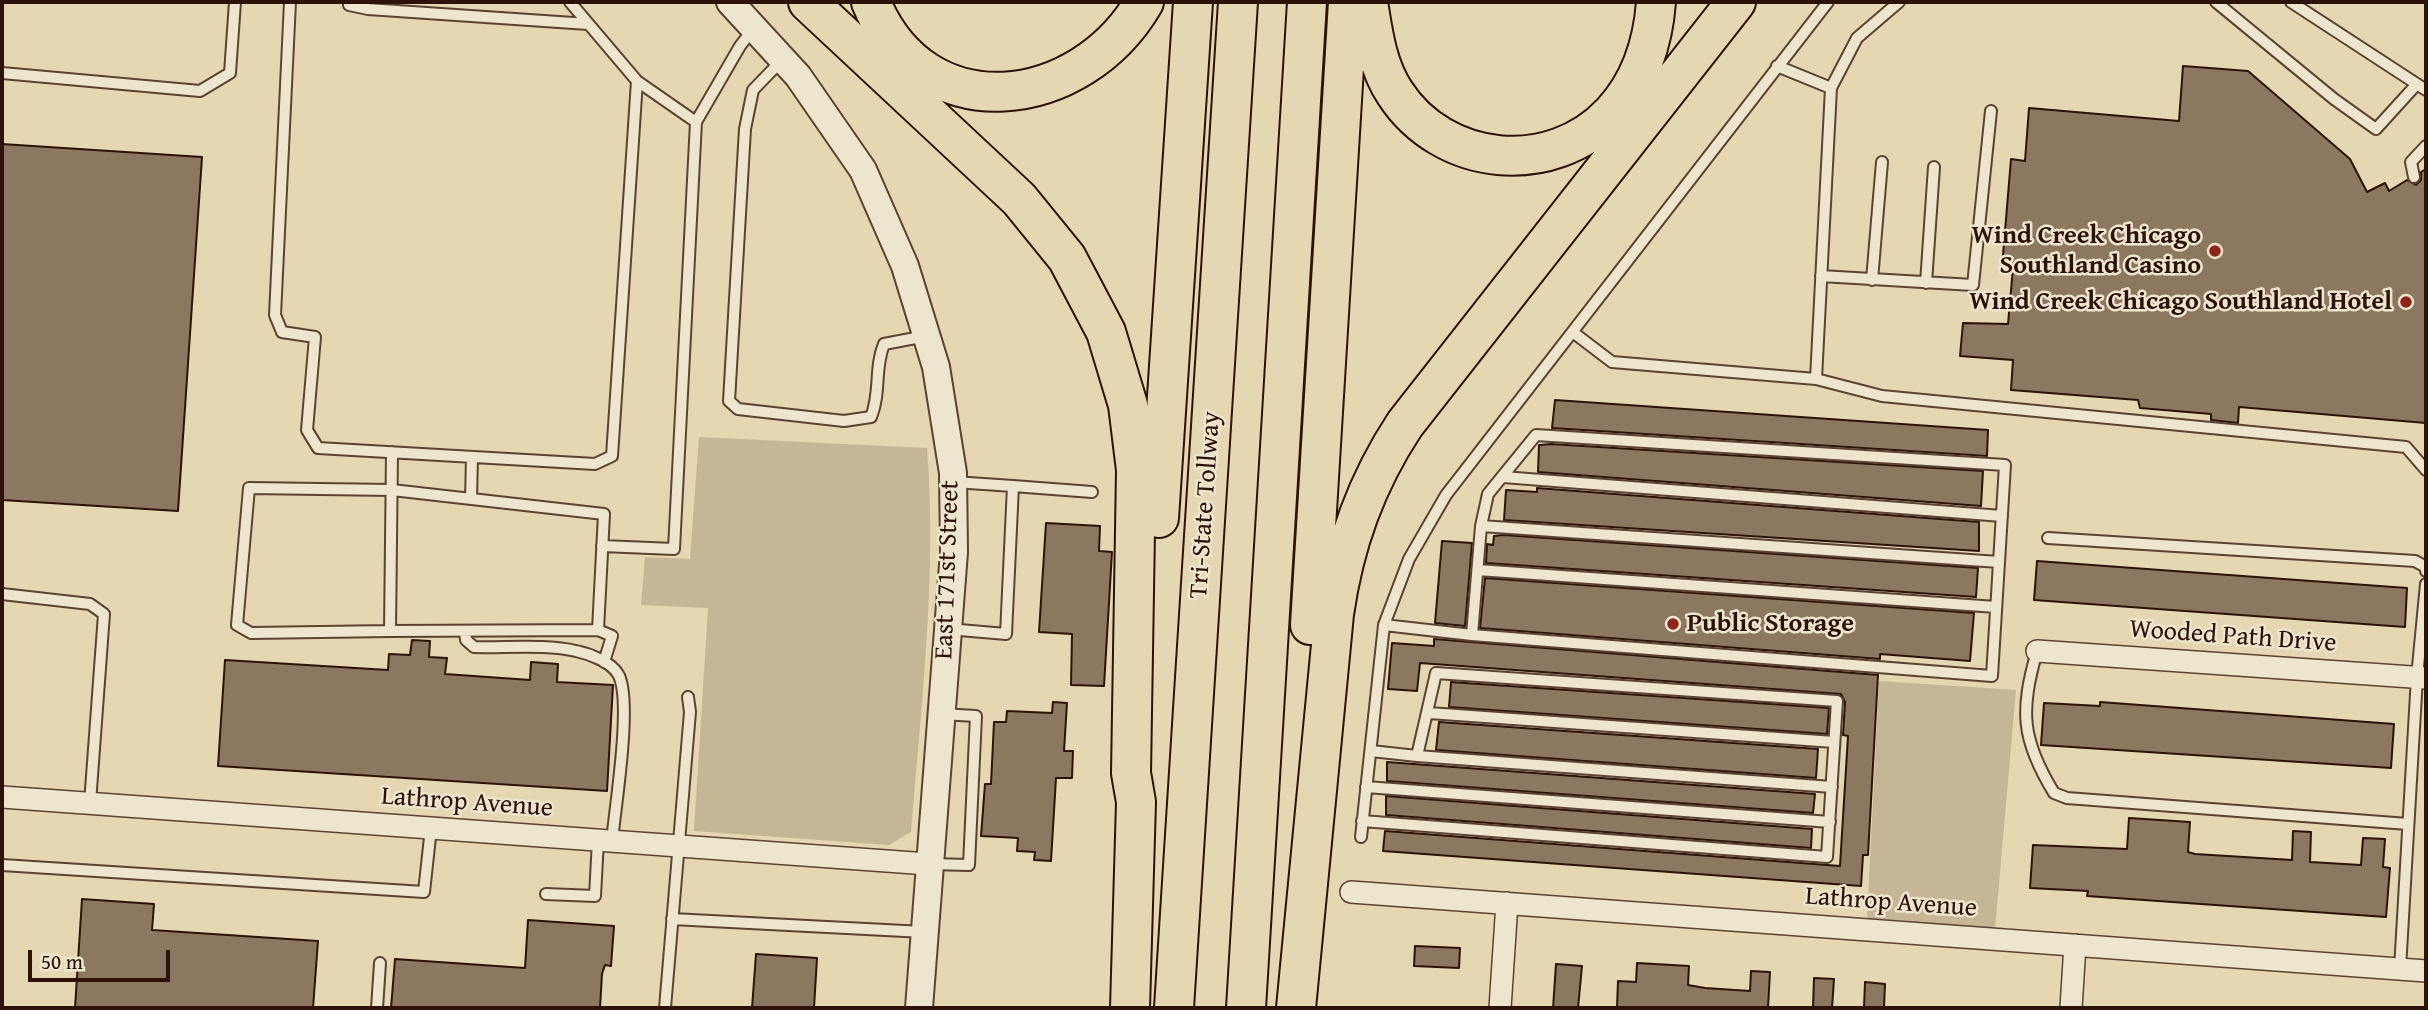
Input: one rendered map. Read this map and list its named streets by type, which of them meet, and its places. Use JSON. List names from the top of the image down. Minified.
{"streets":{"highway":["Tri-State Tollway"],"street":["East 171st Street","Wooded Path Drive","Lathrop Avenue"]},"crossings":[["East 171st Street","Lathrop Avenue"]],"places":["Wind Creek Chicago Southland Casino","Wind Creek Chicago Southland Hotel","Public Storage"],"scale_bar":"50 m"}
